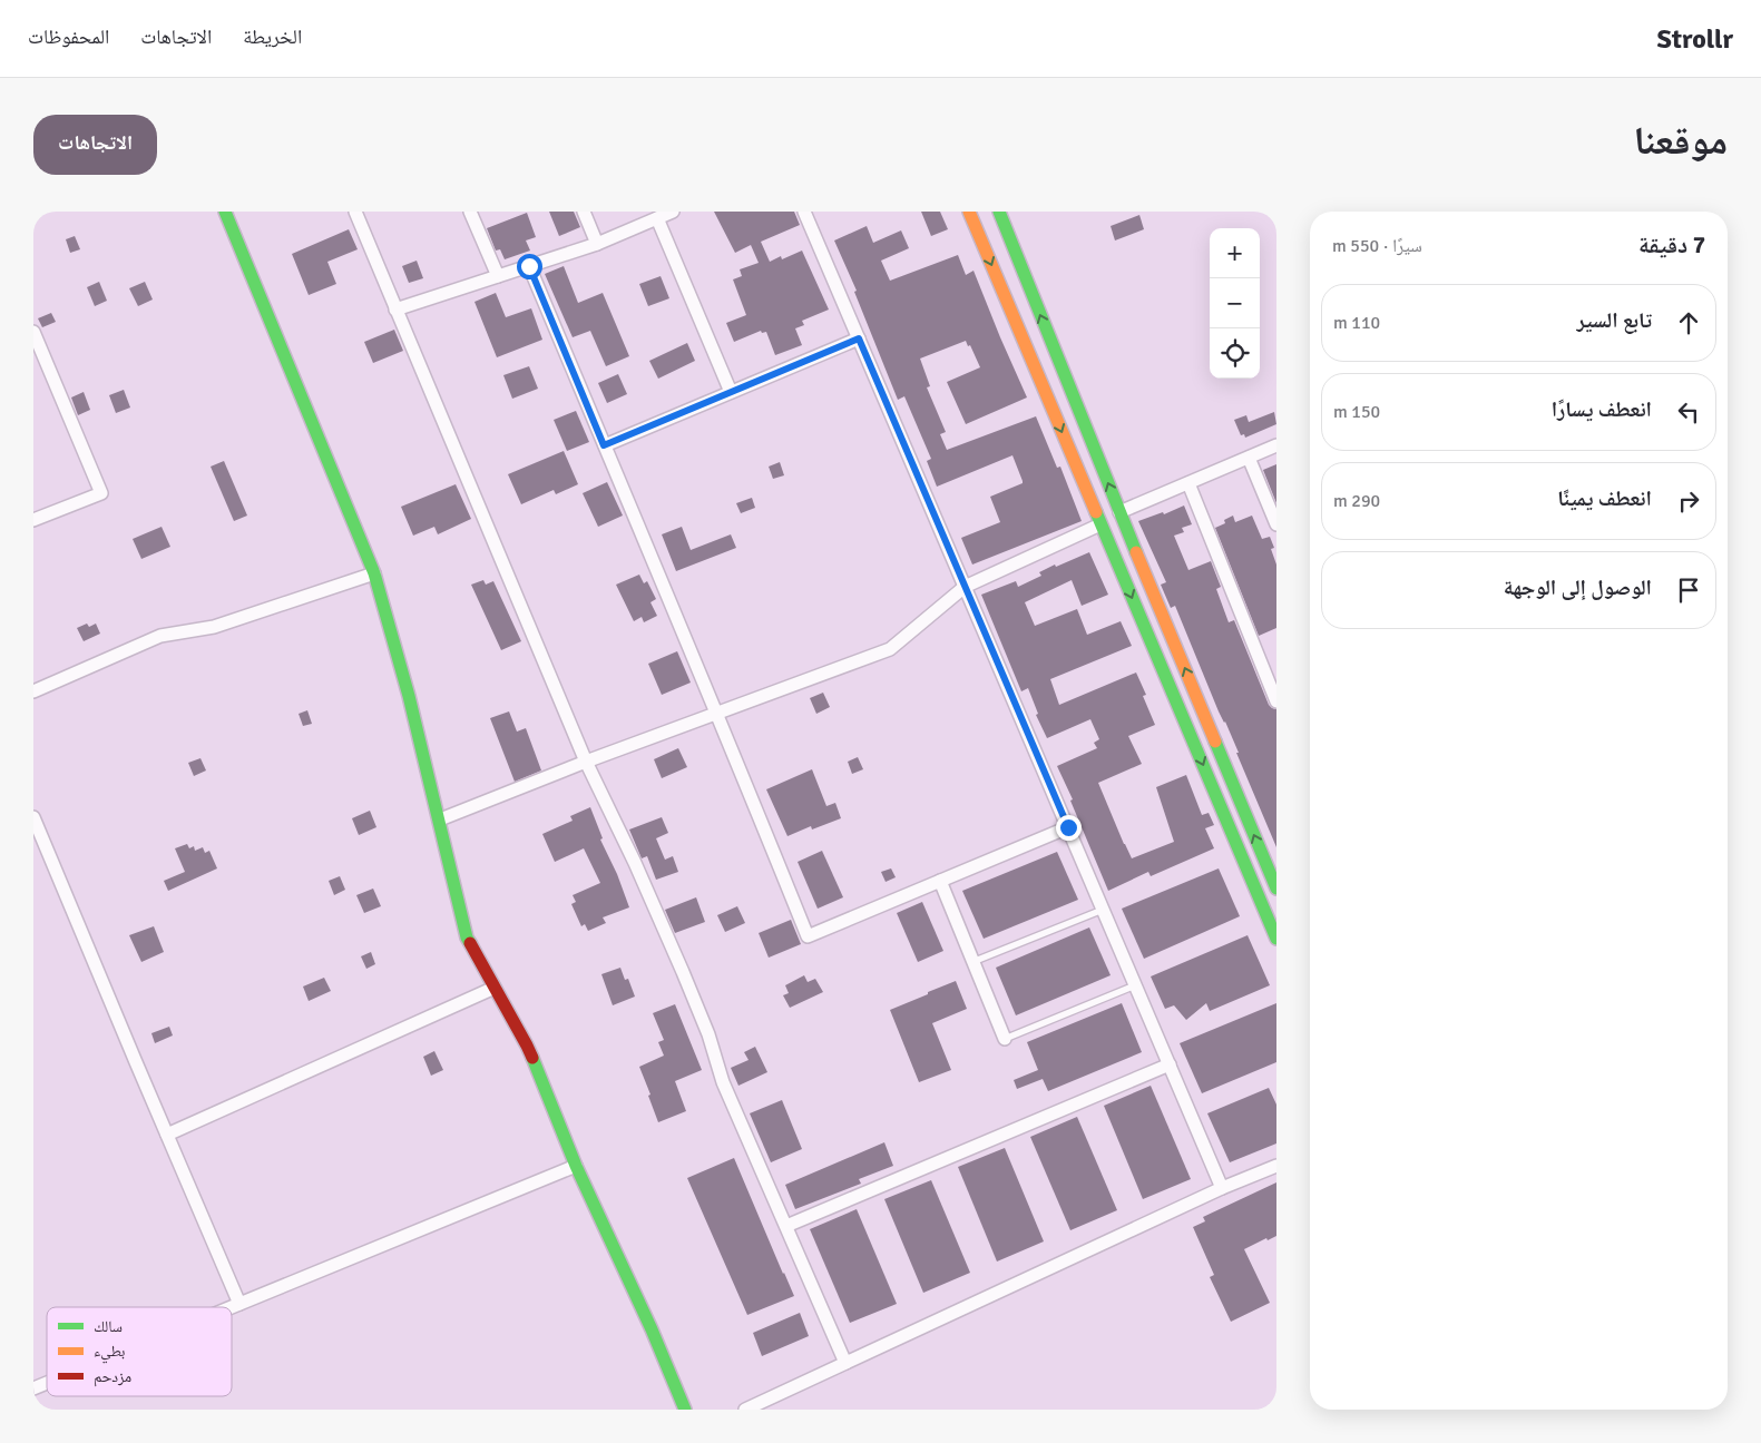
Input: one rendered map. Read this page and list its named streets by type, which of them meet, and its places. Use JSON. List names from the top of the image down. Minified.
{"legend":["سالك","بطيء","مزدحم"],"page":{"header":"Strollr","nav":["الخريطة","الاتجاهات","المحفوظات"],"title":"موقعنا","buttons":"الاتجاهات","heading":["7 دقيقة","سيرًا · 550 m"],"map_buttons":["+","−"],"list":[["تابع السير","110 m"],["انعطف يسارًا","150 m"],["انعطف يمينًا","290 m"],"الوصول إلى الوجهة"]}}
